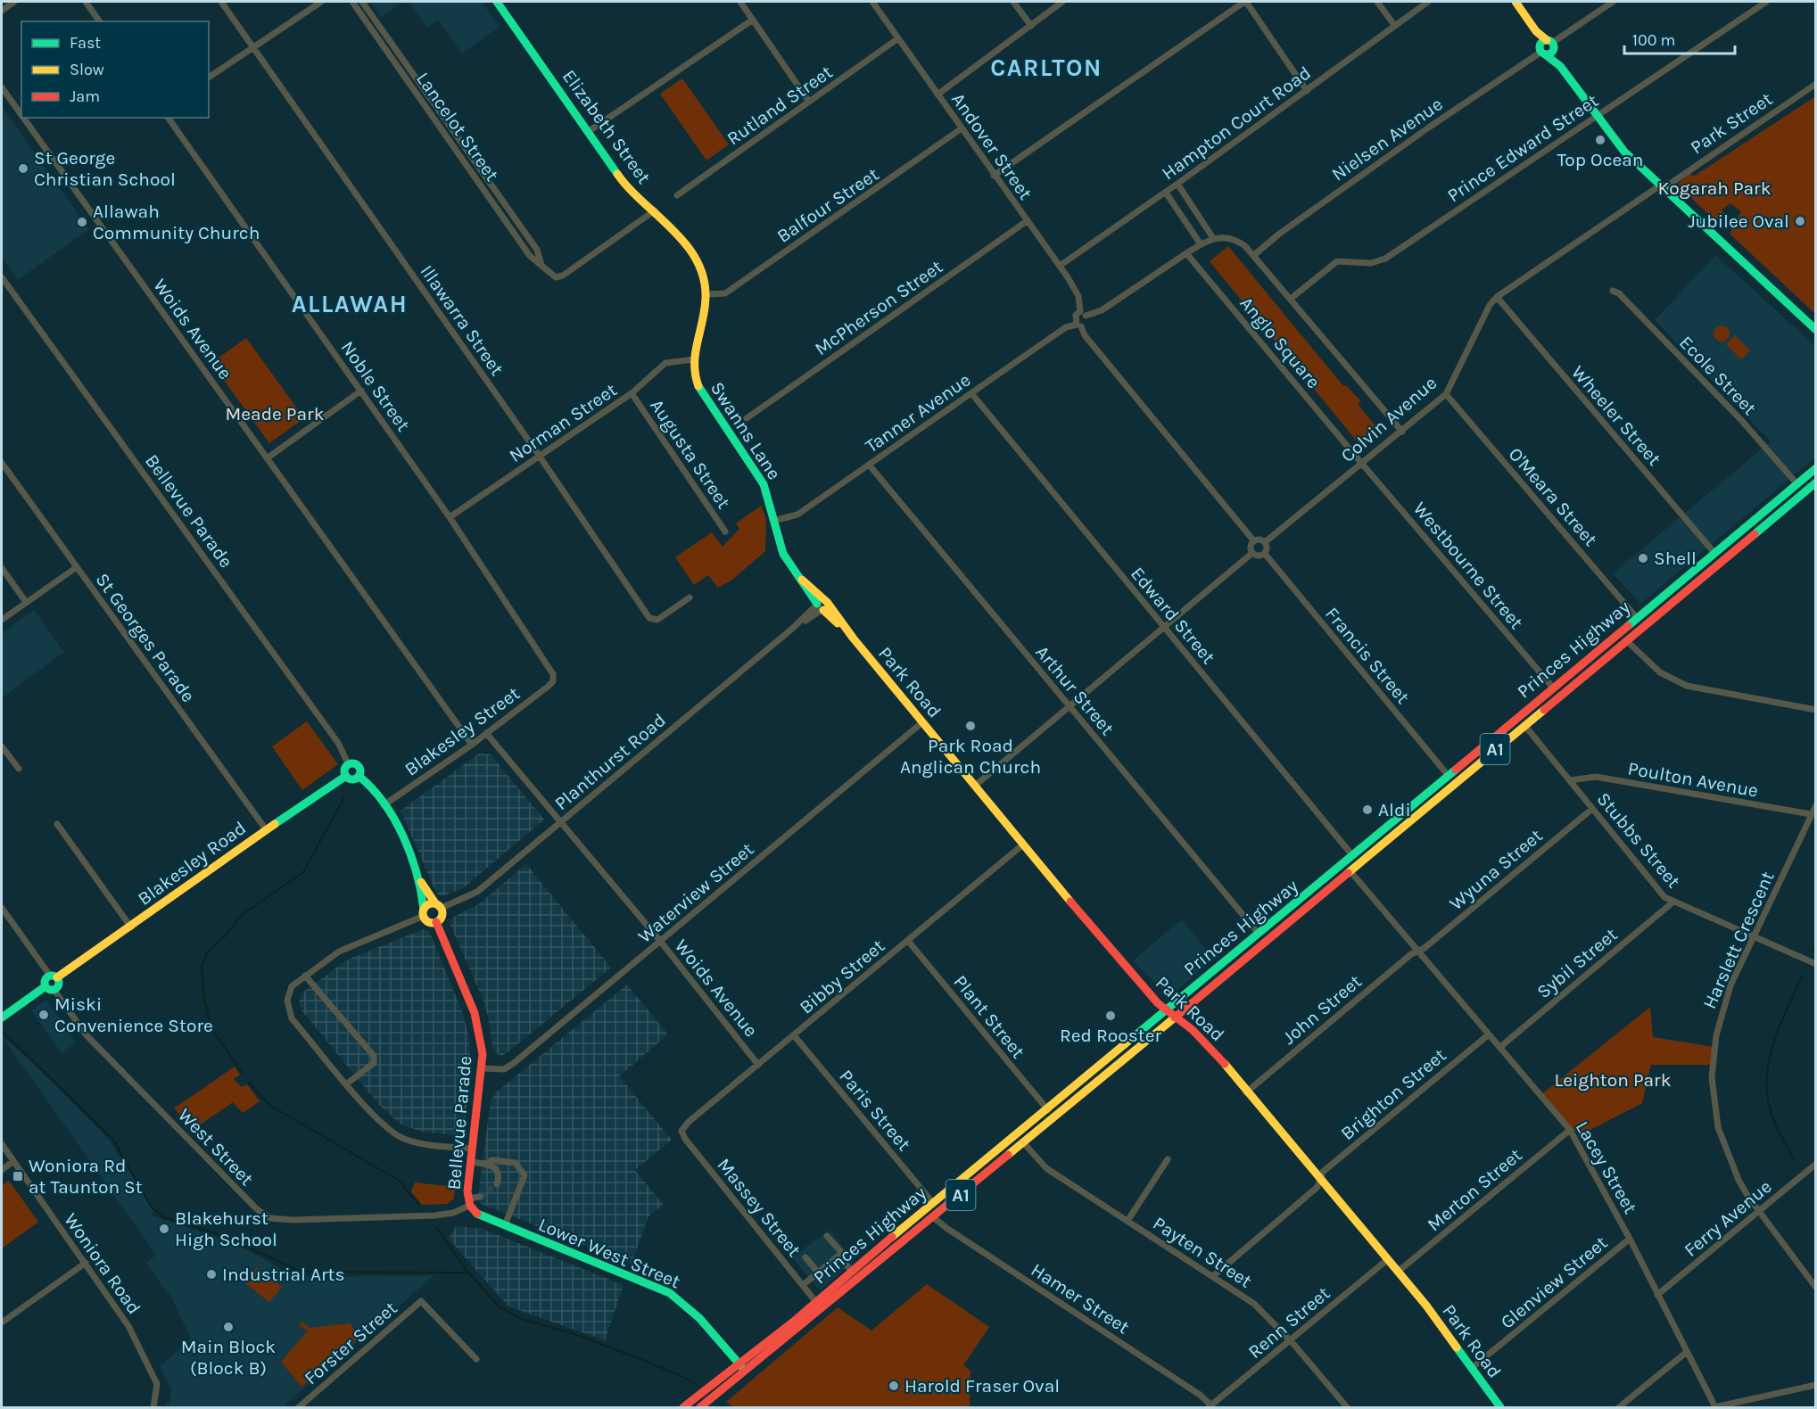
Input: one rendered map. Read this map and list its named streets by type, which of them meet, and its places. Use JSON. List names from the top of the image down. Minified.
{"streets":{"main road":["Elizabeth Street","Swanns Lane","Bellevue Parade","Princes Highway","Park Road","A1","Blakesley Road","Lower West Street"],"street":["Rutland Street","Hampton Court Road","Park Street","Lancelot Street","Nielsen Avenue","Andover Street","Prince Edward Street","Balfour Street","McPherson Street","Illawarra Street","Woids Avenue","Anglo Square","Ecole Street","Noble Street","Tanner Avenue","Wheeler Street","Colvin Avenue","Norman Street","Augusta Street","O'Meara Street","Westbourne Street","Edward Street","St Georges Parade","Francis Street","Arthur Street","Blakesley Street","Planthurst Road","Poulton Avenue","Stubbs Street","Wyuna Street","Waterview Street","Harslett Crescent","Sybil Street","Bibby Street","John Street","Plant Street","Brighton Street","Paris Street","West Street","Lacey Street","Merton Street","Massey Street","Ferry Avenue","Payten Street","Woniora Road","Glenview Street","Hamer Street","Renn Street","Forster Street"]},"crossings":[["Rutland Street","Andover Street"],["Hampton Court Road","Andover Street"],["Park Street","Colvin Avenue"],["Lancelot Street","Elizabeth Street"],["Elizabeth Street","Balfour Street"],["Elizabeth Street","Swanns Lane"],["Nielsen Avenue","Anglo Square"],["Andover Street","Balfour Street"],["Andover Street","McPherson Street"],["Prince Edward Street","Anglo Square"],["Balfour Street","Swanns Lane"],["Illawarra Street","Norman Street"],["Woids Avenue","Blakesley Street"],["Woids Avenue","Planthurst Road"],["Woids Avenue","Waterview Street"],["Woids Avenue","Bibby Street"],["Anglo Square","Colvin Avenue"],["Anglo Square","Westbourne Street"],["Ecole Street","Princes Highway"],["Noble Street","Norman Street"],["Noble Street","Blakesley Street"],["Tanner Avenue","Swanns Lane"],["Tanner Avenue","Edward Street"],["Tanner Avenue","Park Road"],["Tanner Avenue","Arthur Street"],["Wheeler Street","Colvin Avenue"],["Wheeler Street","Princes Highway"],["Colvin Avenue","O'Meara Street"],["Colvin Avenue","Westbourne Street"],["Colvin Avenue","Francis Street"],["Norman Street","Swanns Lane"],["Norman Street","Augusta Street"],["Swanns Lane","Park Road"],["O'Meara Street","Princes Highway"],["Bellevue Parade","Planthurst Road"],["Bellevue Parade","Blakesley Road"],["Bellevue Parade","Waterview Street"],["Bellevue Parade","West Street"],["Bellevue Parade","Lower West Street"],["Westbourne Street","Princes Highway"],["Edward Street","Princes Highway"],["St Georges Parade","Blakesley Road"],["Princes Highway","Francis Street"],["Princes Highway","Park Road"],["Princes Highway","Arthur Street"],["Princes Highway","Stubbs Street"],["Princes Highway","Plant Street"],["Princes Highway","Paris Street"],["Princes Highway","Lacey Street"],["Princes Highway","Massey Street"],["Princes Highway","Payten Street"],["Princes Highway","Lower West Street"],["Princes Highway","Hamer Street"],["Park Road","Planthurst Road"],["Park Road","Waterview Street"],["Park Road","Bibby Street"],["Park Road","John Street"],["Park Road","Brighton Street"],["Park Road","Merton Street"],["Park Road","Glenview Street"],["Park Road","Renn Street"],["Poulton Avenue","Stubbs Street"],["Poulton Avenue","Harslett Crescent"],["Stubbs Street","Wyuna Street"],["Stubbs Street","Harslett Crescent"],["Stubbs Street","Sybil Street"],["Wyuna Street","John Street"],["Wyuna Street","Lacey Street"],["Harslett Crescent","Ferry Avenue"],["Sybil Street","Lacey Street"],["Bibby Street","Plant Street"],["Bibby Street","Paris Street"],["Bibby Street","Massey Street"],["John Street","Lacey Street"],["Brighton Street","Lacey Street"],["Brighton Street","Payten Street"],["West Street","Lower West Street"],["Lacey Street","Merton Street"],["Lacey Street","Ferry Avenue"],["Lacey Street","Glenview Street"],["Payten Street","Renn Street"],["Hamer Street","Renn Street"]],"districts":["CARLTON","ALLAWAH"],"parks":["Kogarah Park","Meade Park","Leighton Park"],"places":{"other":["Top Ocean","St George Christian School","Jubilee Oval","Allawah Community Church","Shell","Park Road Anglican Church","Aldi","Miski Convenience Store","Red Rooster","Blakehurst High School","Industrial Arts","Main Block (Block B)","Harold Fraser Oval"],"transit":["Woniora Rd at Taunton St"]},"legend":["Fast","Slow","Jam"],"scale_bar":"100 m"}
